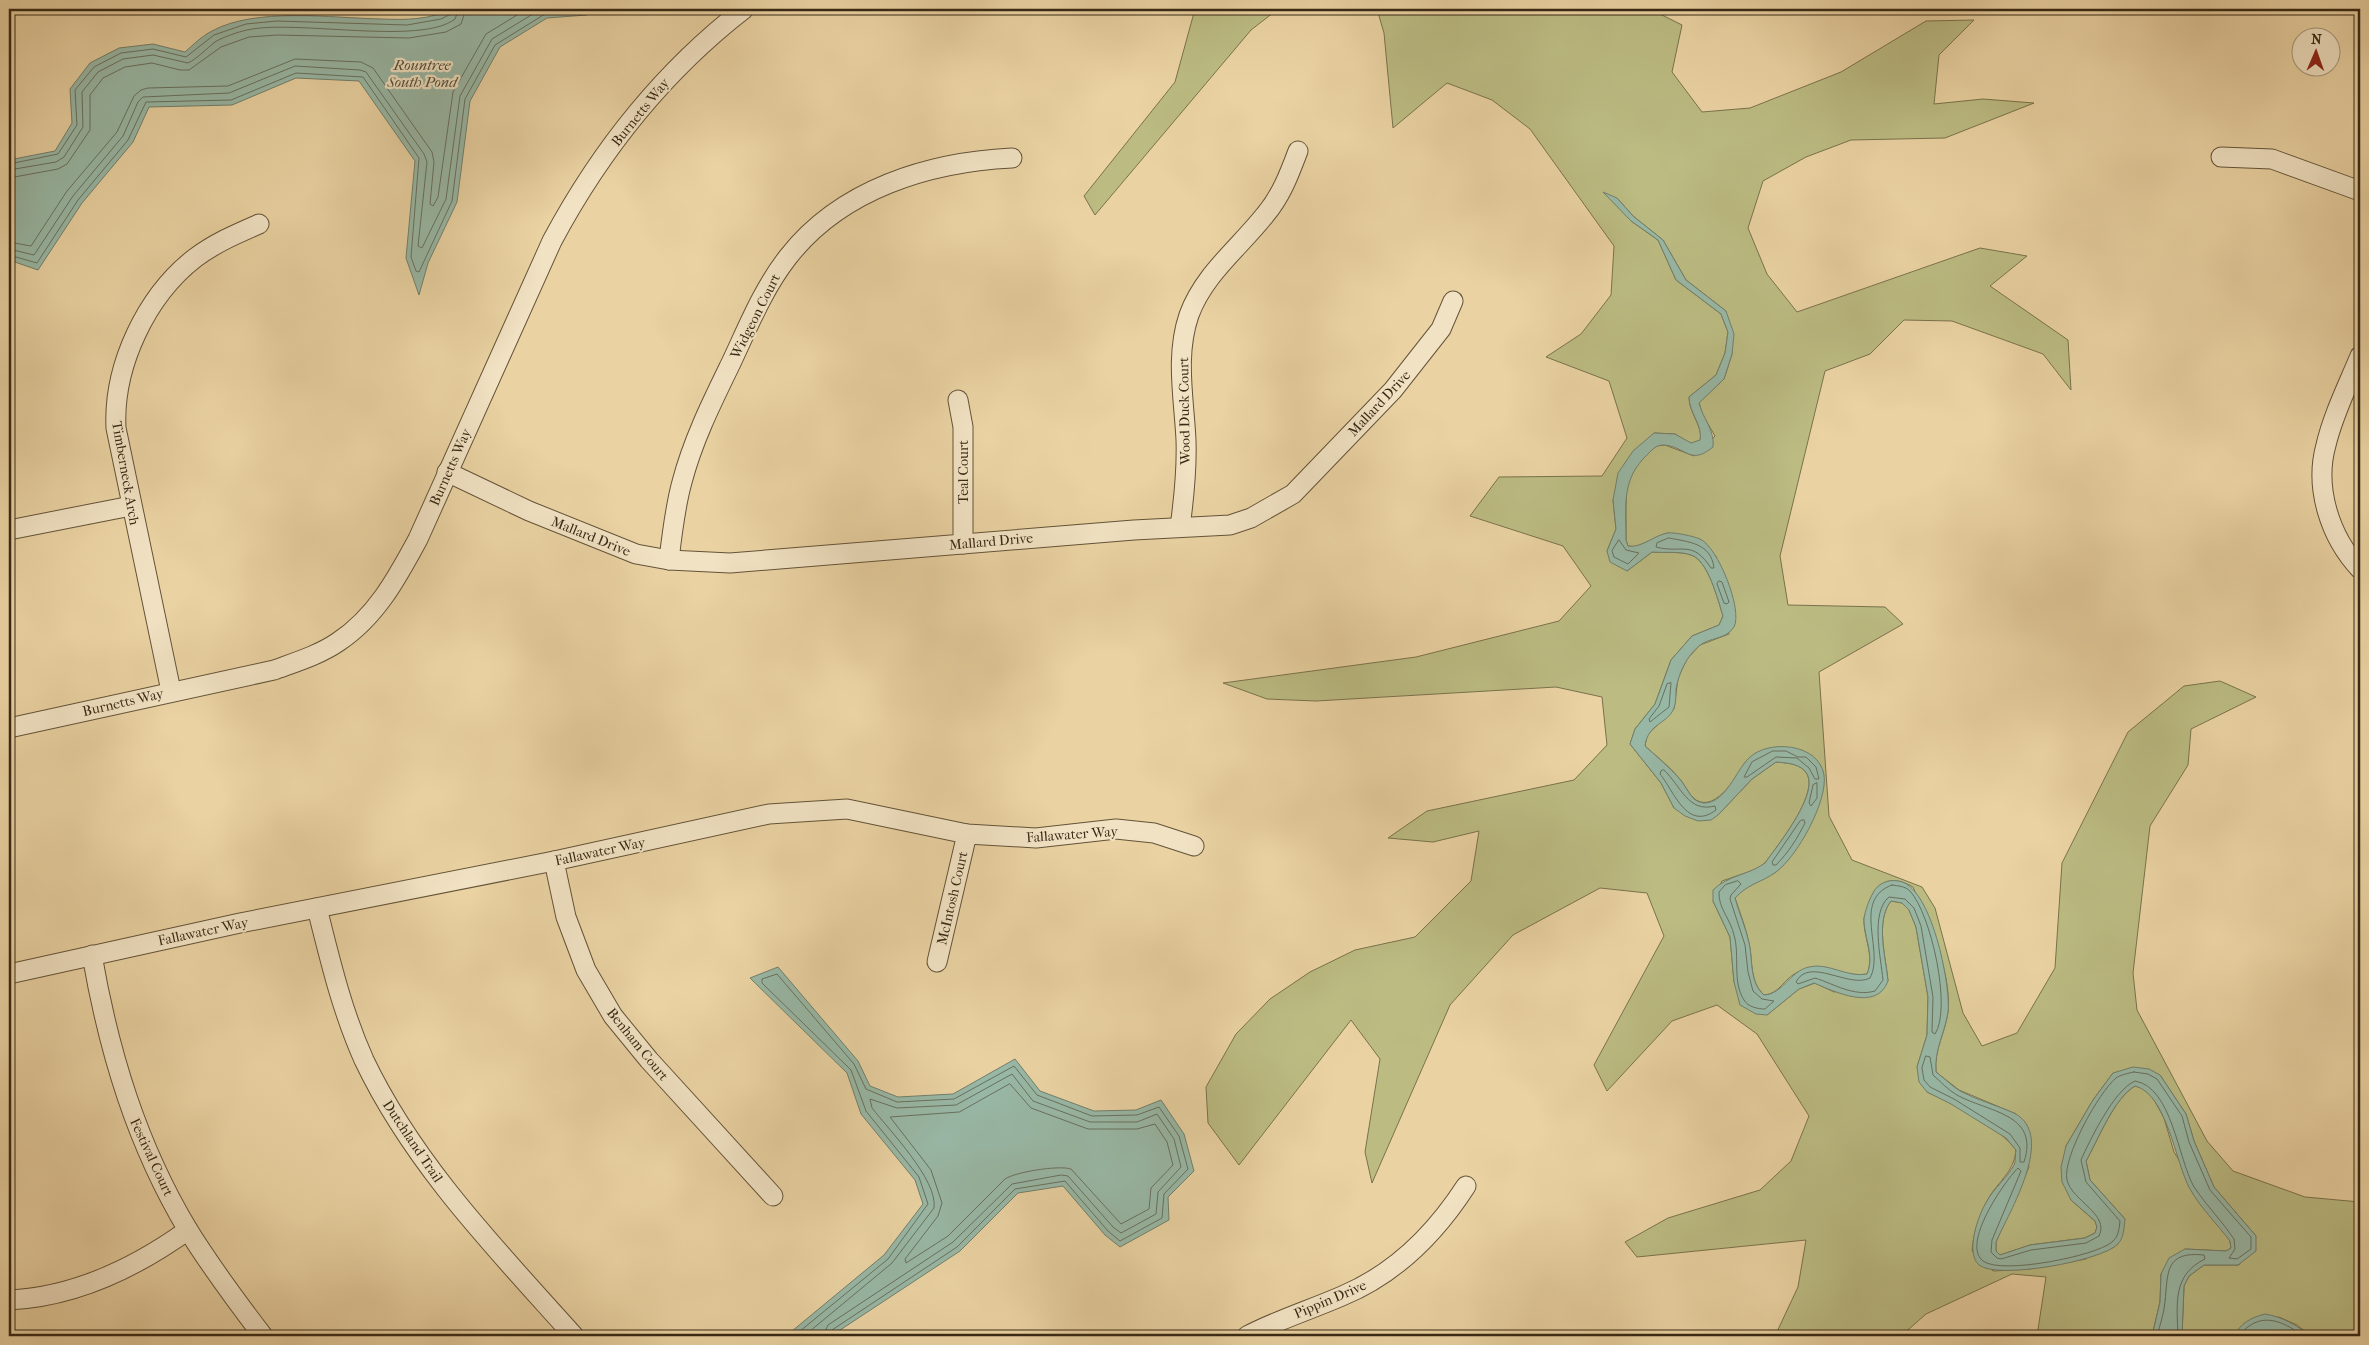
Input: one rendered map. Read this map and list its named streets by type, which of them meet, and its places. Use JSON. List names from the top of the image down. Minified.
{"streets":{"street":["Burnetts Way","Widgeon Court","Mallard Drive","Wood Duck Court","Teal Court","Timberneck Arch","Fallawater Way","McIntosh Court","Benham Court","Dutchland Trail","Festival Court","Pippin Drive"]},"crossings":[["Burnetts Way","Mallard Drive"],["Burnetts Way","Timberneck Arch"],["Widgeon Court","Mallard Drive"],["Mallard Drive","Wood Duck Court"],["Mallard Drive","Teal Court"],["Fallawater Way","McIntosh Court"],["Fallawater Way","Benham Court"],["Fallawater Way","Dutchland Trail"],["Fallawater Way","Festival Court"]],"water":["Rountree South Pond"],"north":"top"}
